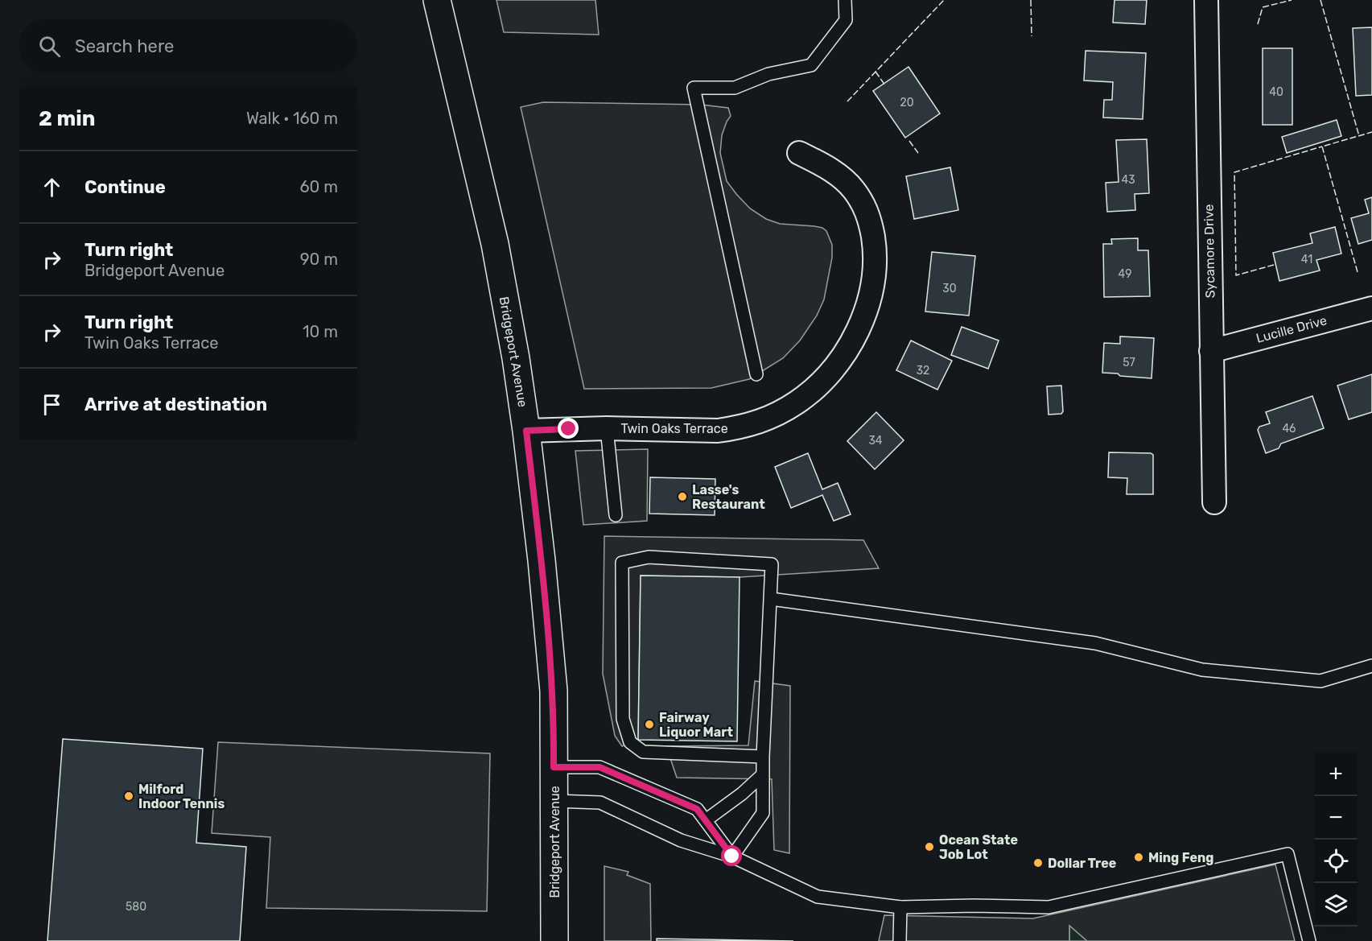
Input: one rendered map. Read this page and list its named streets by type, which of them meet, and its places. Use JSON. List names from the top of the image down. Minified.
{"streets":{"main road":["Bridgeport Avenue"],"street":["Sycamore Drive","Lucille Drive","Twin Oaks Terrace"]},"crossings":[["Sycamore Drive","Lucille Drive"],["Bridgeport Avenue","Twin Oaks Terrace"]],"places":["Lasse's Restaurant","Fairway Liquor Mart","Milford Indoor Tennis","Ocean State Job Lot","Ming Feng","Dollar Tree"],"house_numbers":["40","20","43","41","49","30","57","32","46","34","580"],"page":{"search":"Search here","heading":["2 min","Walk · 160 m"],"list":[["Continue","60 m"],["Turn right","Bridgeport Avenue","90 m"],["Turn right","Twin Oaks Terrace","10 m"],"Arrive at destination"],"map_buttons":["+","−"]}}
